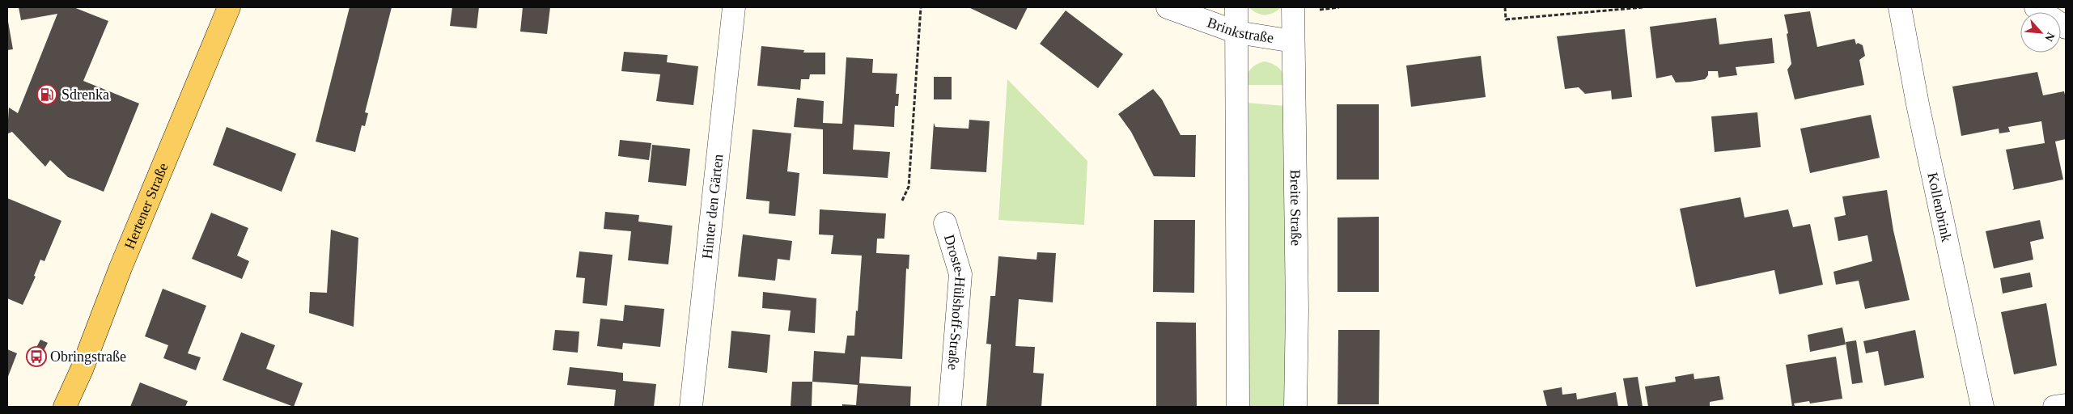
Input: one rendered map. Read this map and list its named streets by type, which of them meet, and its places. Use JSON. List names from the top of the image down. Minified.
{"streets":{"main road":["Hertener Straße"],"street":["Brinkstraße","Hinter den Gärten","Breite Straße","Kollenbrink","Droste-Hülshoff-Straße"]},"crossings":[["Brinkstraße","Breite Straße"]],"places":{"fuel station":["Sdrenka"],"bus stop":["Obringstraße"]},"north":"bottom right"}
